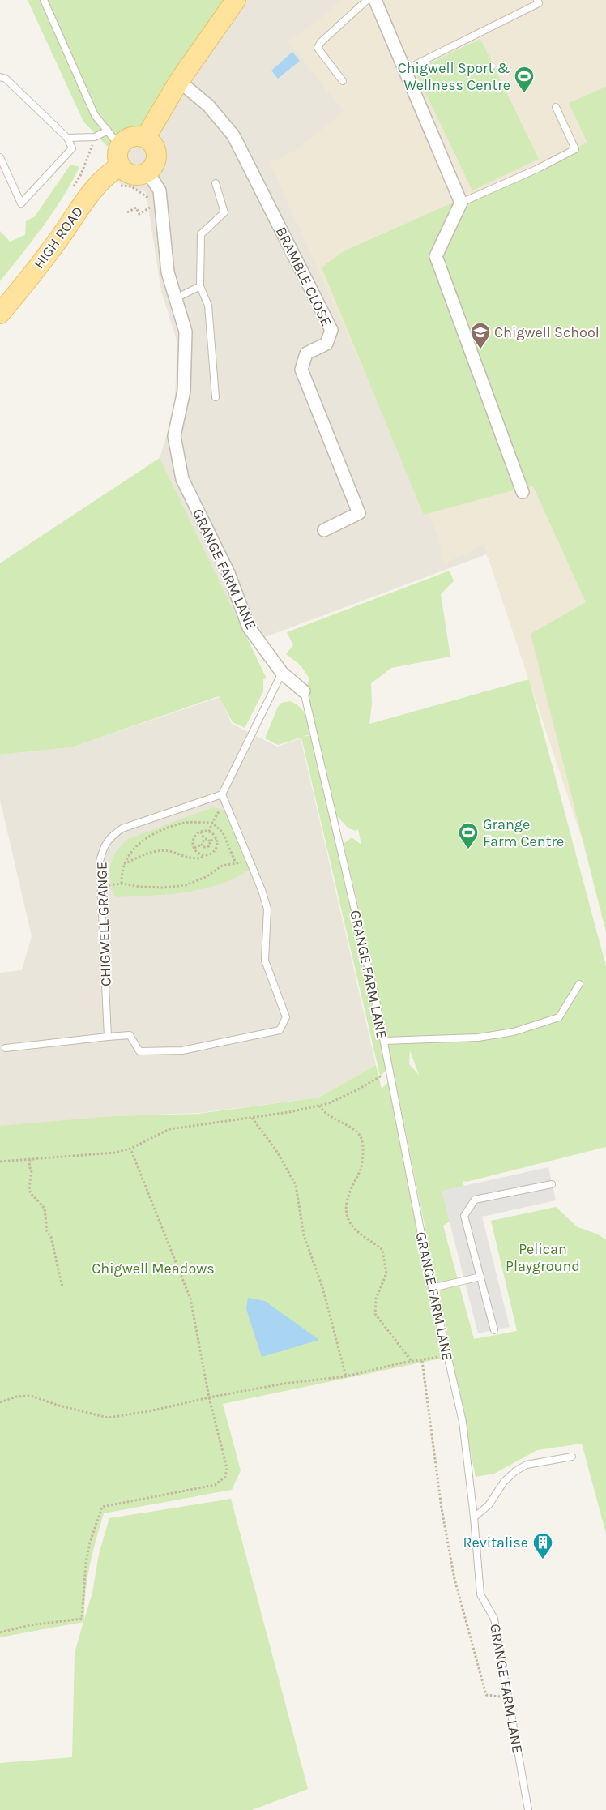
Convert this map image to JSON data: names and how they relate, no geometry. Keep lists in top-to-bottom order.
{
  "streets": {
    "main road": ["HIGH ROAD"],
    "street": ["BRAMBLE CLOSE", "GRANGE FARM LANE"],
    "lane": ["CHIGWELL GRANGE"]
  },
  "crossings": [
    ["HIGH ROAD", "GRANGE FARM LANE"]
  ],
  "parks": ["Pelican Playground", "Chigwell Meadows"],
  "places": {
    "sports": ["Chigwell Sport & Wellness Centre", "Grange Farm Centre"],
    "school or university": ["Chigwell School"],
    "building": ["Revitalise"]
  }
}
